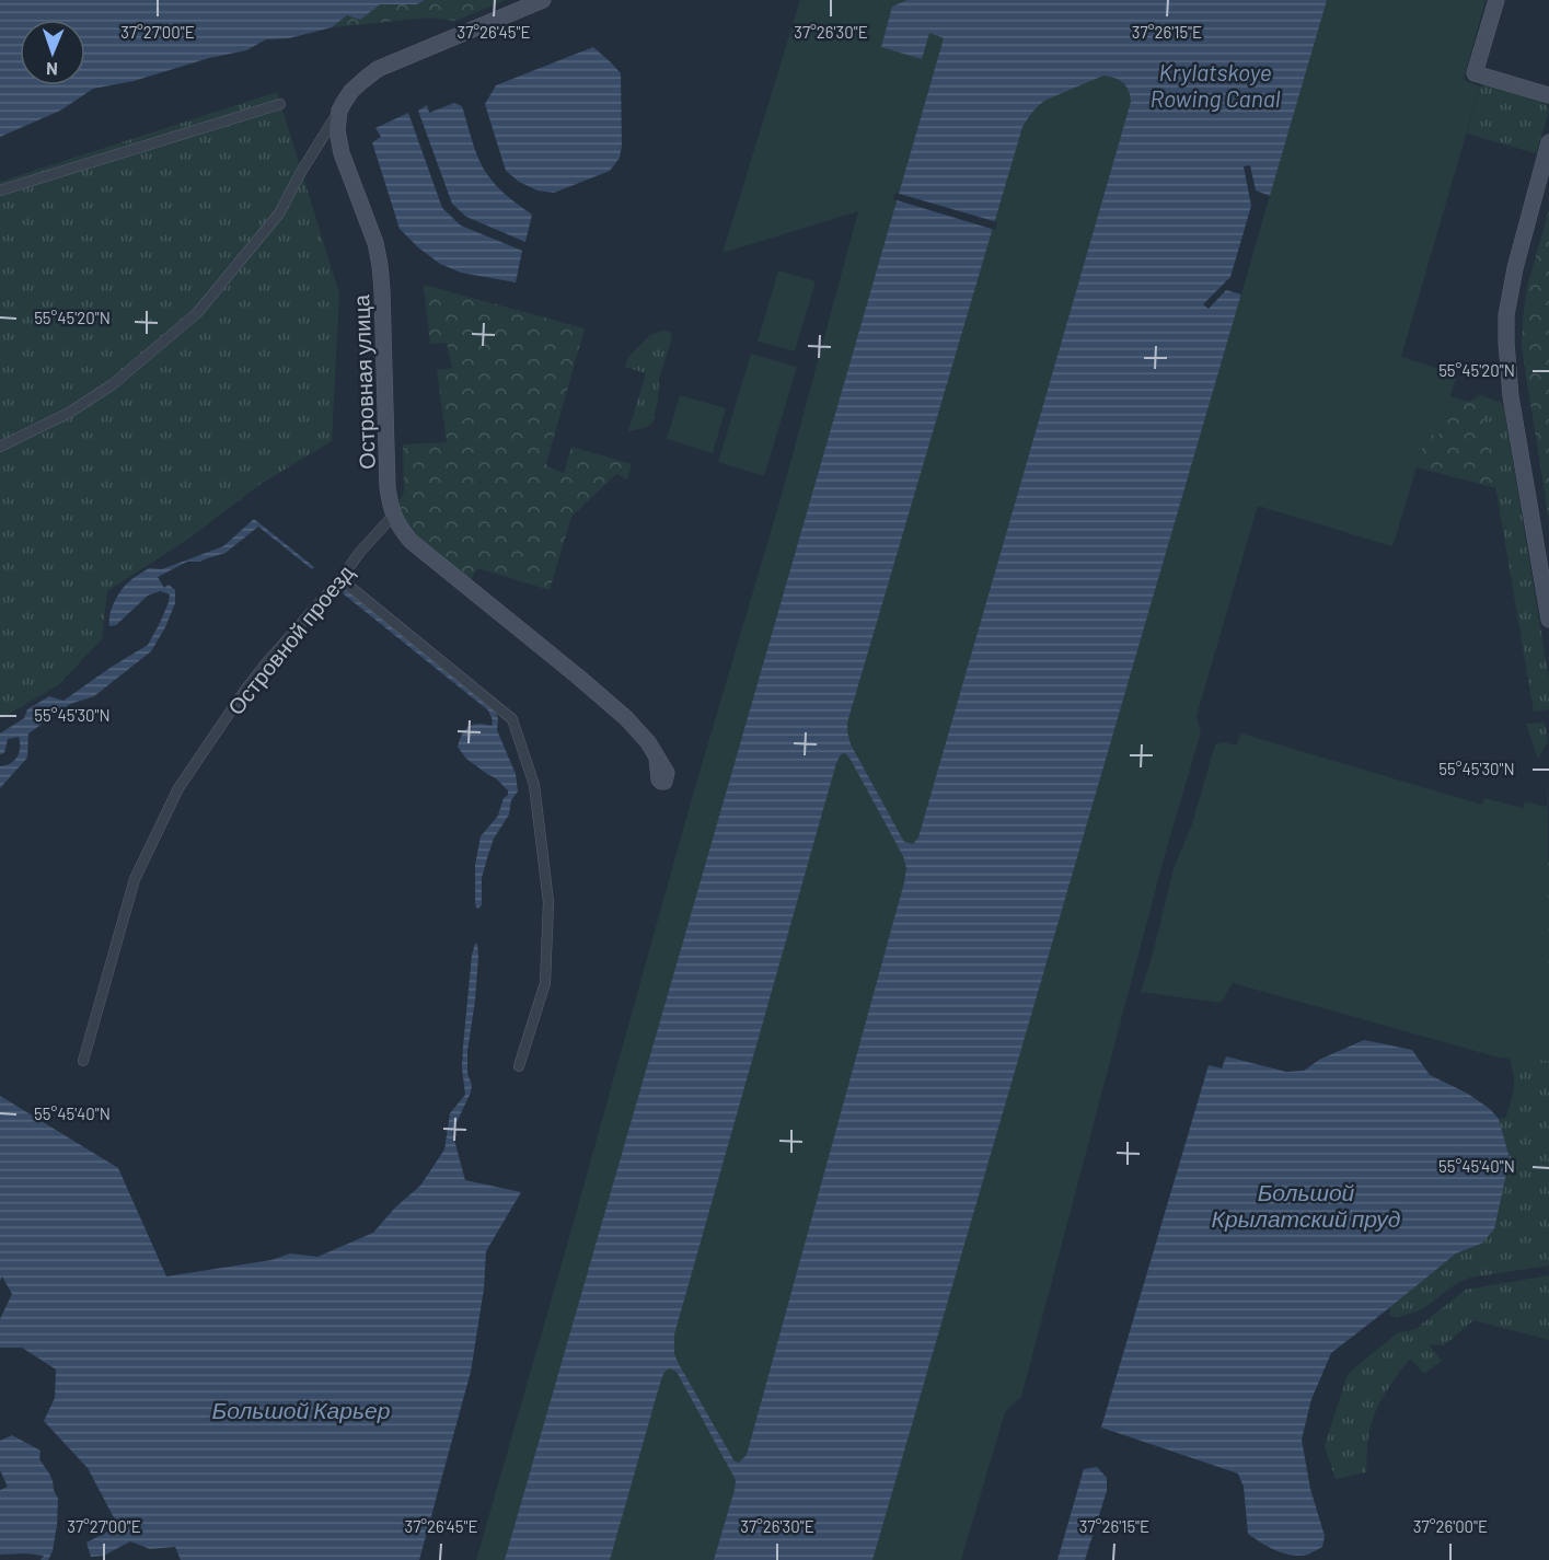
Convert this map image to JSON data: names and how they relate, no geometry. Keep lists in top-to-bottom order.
{
  "streets": {
    "street": ["Островная улица", "Островной проезд"]
  },
  "crossings": [
    ["Островная улица", "Островной проезд"]
  ],
  "water": ["Krylatskoye Rowing Canal", "Большой Крылатский пруд", "Большой Карьер"],
  "north": "bottom",
  "coordinates": [
    "37°27'00\"E",
    "37°26'45\"E",
    "37°26'30\"E",
    "37°26'15\"E",
    "55°45'20\"N",
    "55°45'30\"N",
    "55°45'40\"N",
    "37°26'00\"E"
  ]
}
